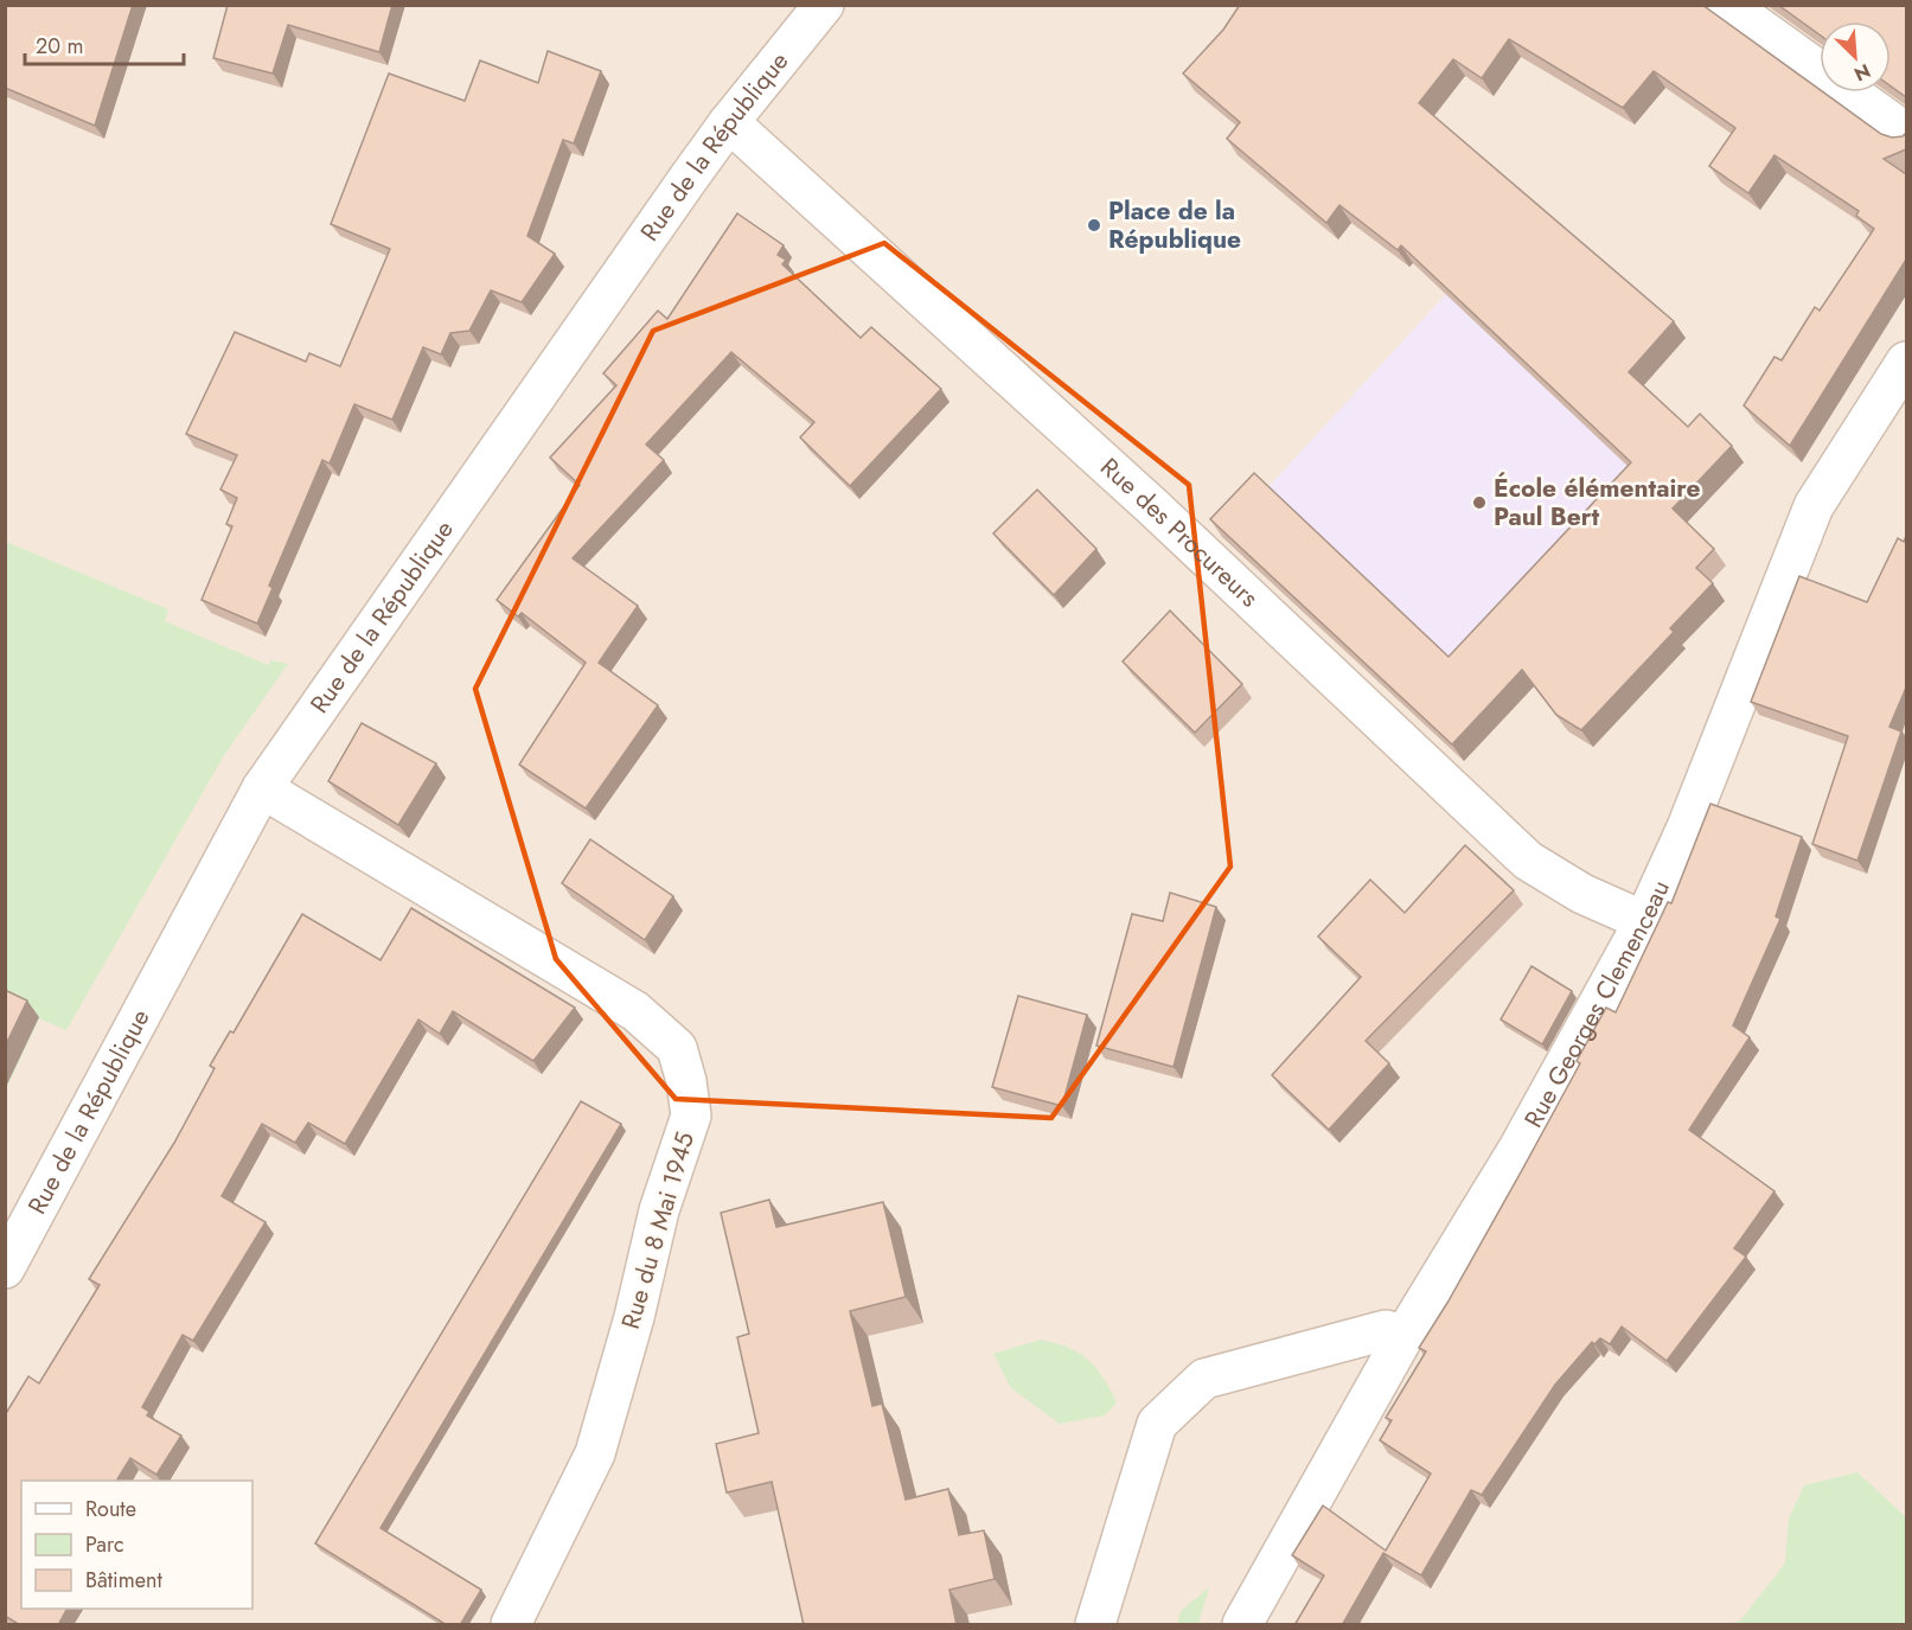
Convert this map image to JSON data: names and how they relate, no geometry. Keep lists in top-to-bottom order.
{
  "streets": {
    "street": [
      "Rue de la République",
      "Rue des Procureurs",
      "Rue Georges Clemenceau",
      "Rue du 8 Mai 1945"
    ]
  },
  "crossings": [
    ["Rue de la République", "Rue des Procureurs"],
    ["Rue de la République", "Rue du 8 Mai 1945"],
    ["Rue des Procureurs", "Rue Georges Clemenceau"]
  ],
  "places": ["Place de la République", "École élémentaire Paul Bert"],
  "legend": ["Route", "Parc", "Bâtiment"],
  "scale_bar": "20 m",
  "north": "bottom right"
}
